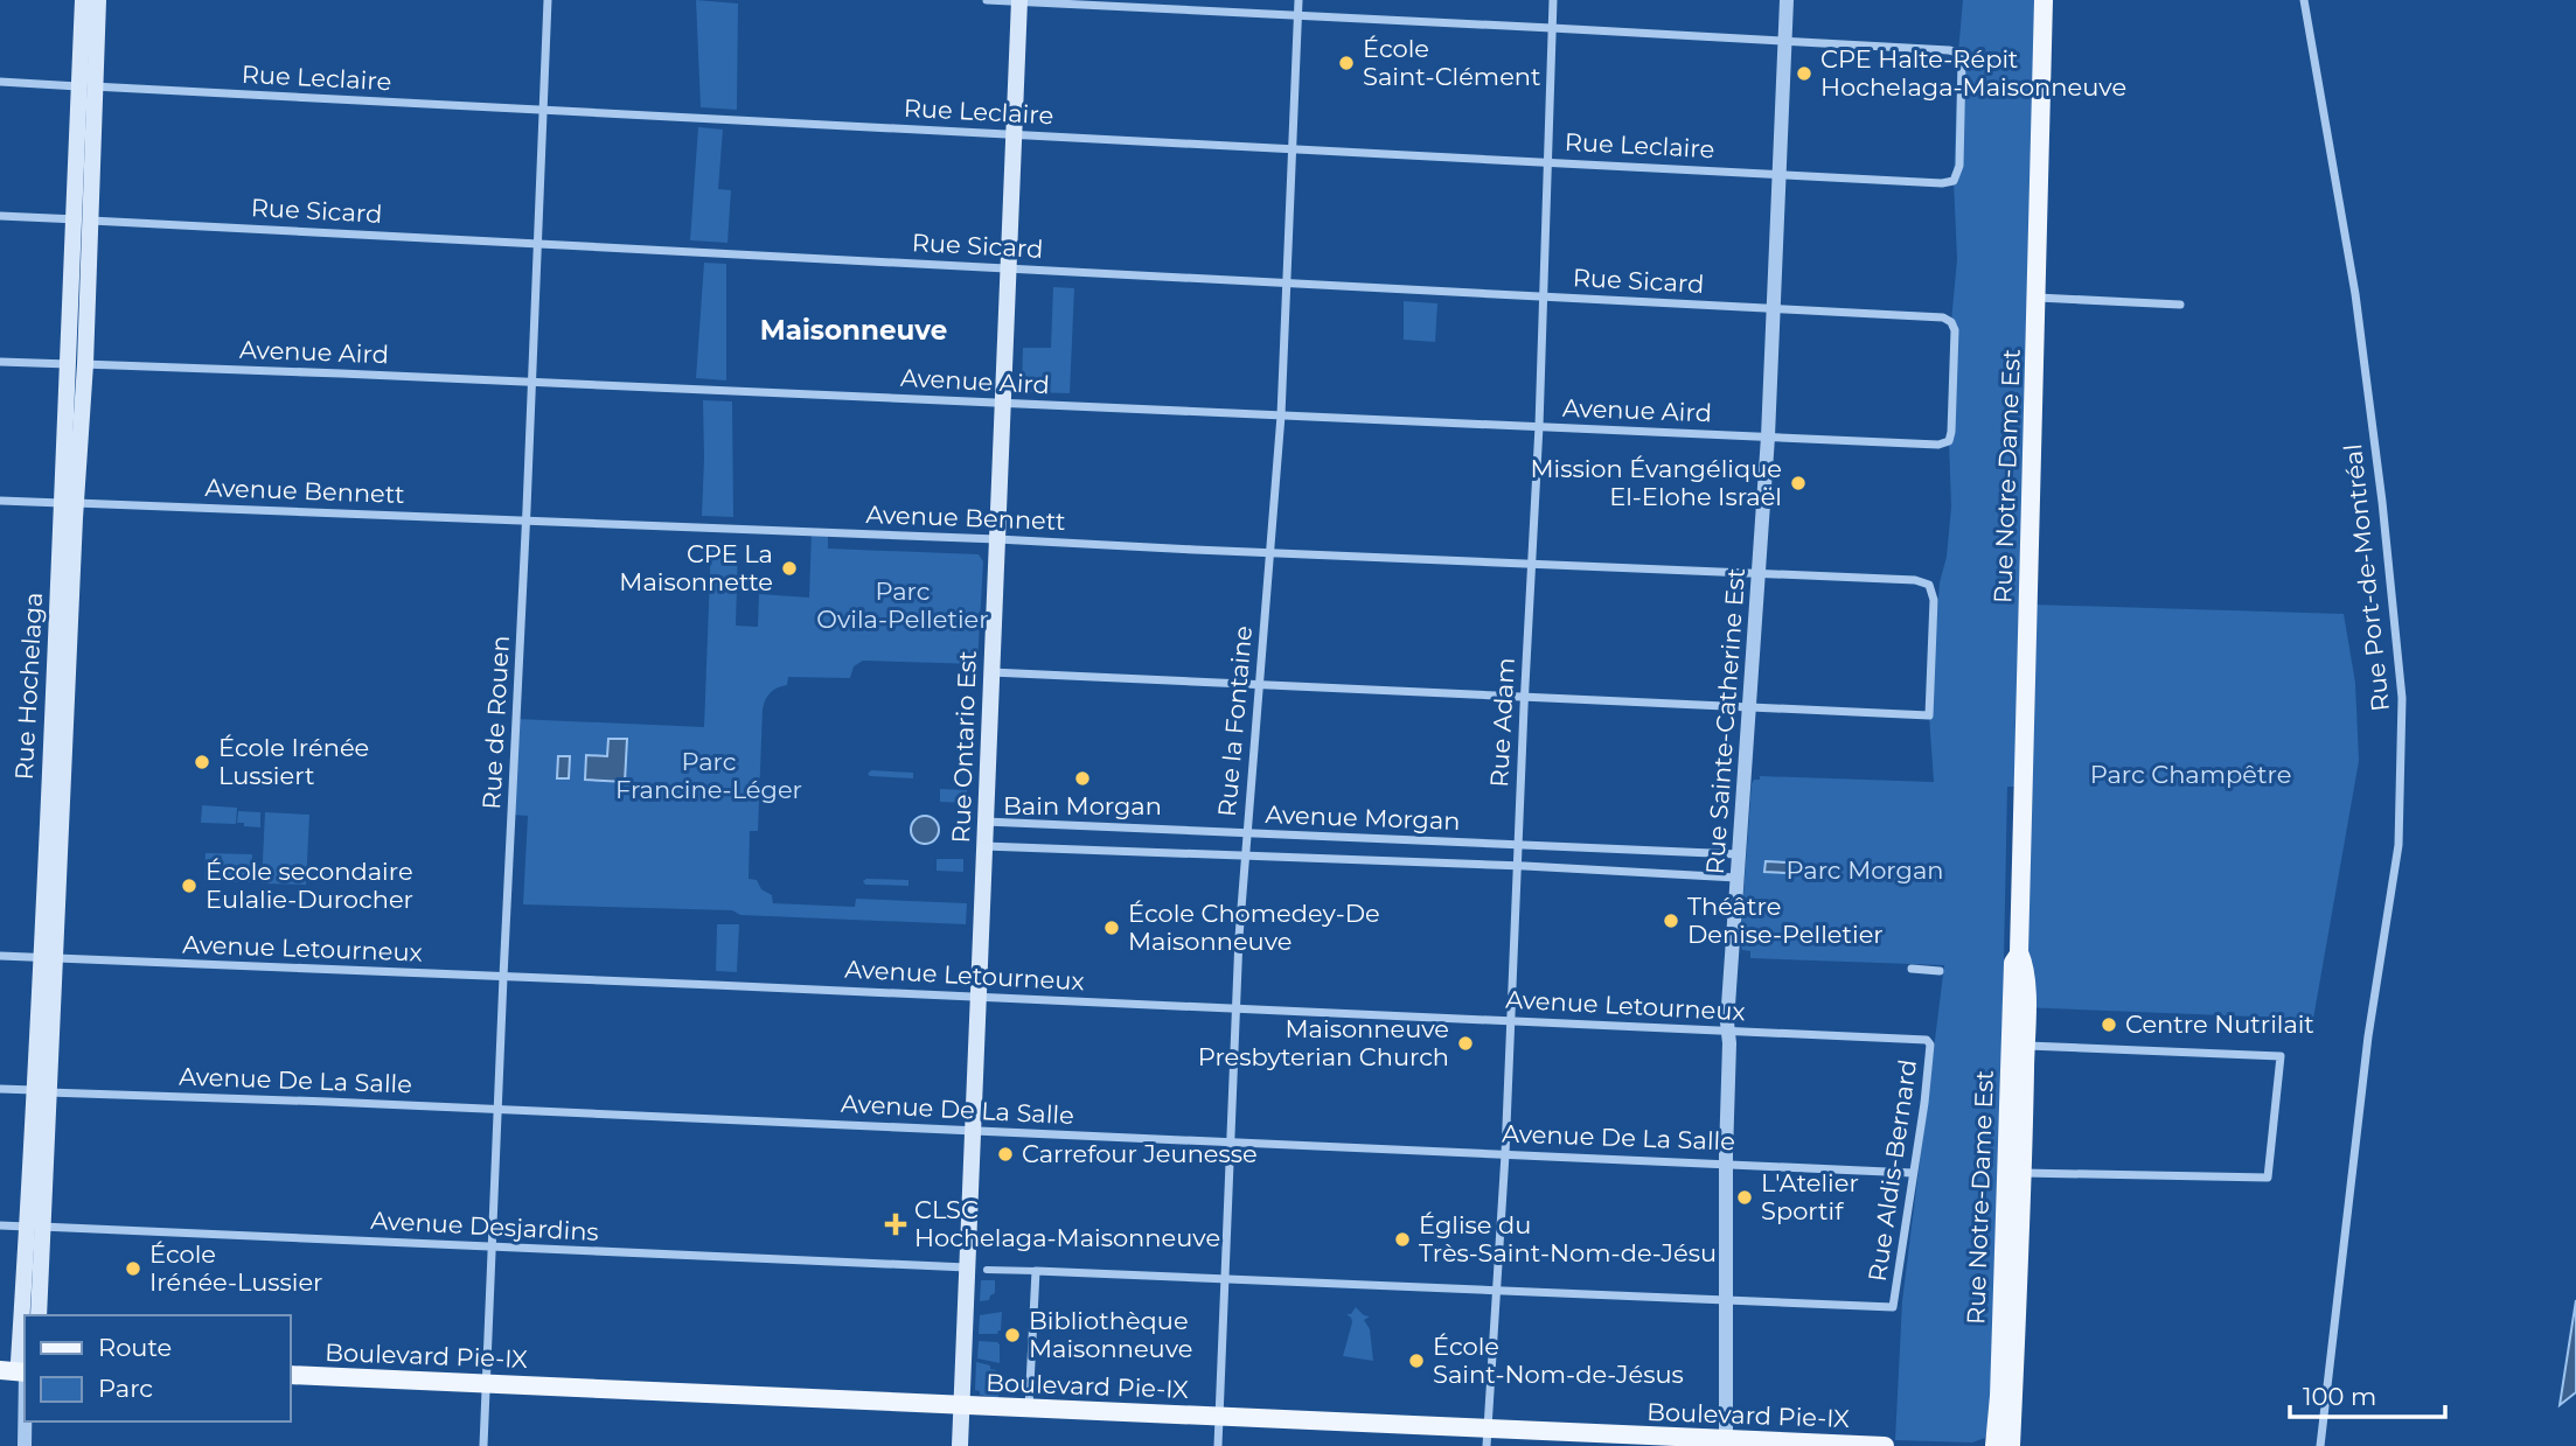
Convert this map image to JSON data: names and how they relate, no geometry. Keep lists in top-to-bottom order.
{
  "streets": {
    "main road": [
      "Rue Notre-Dame Est",
      "Rue Hochelaga",
      "Rue Ontario Est",
      "Boulevard Pie-IX"
    ],
    "street": [
      "Rue Leclaire",
      "Rue Sicard",
      "Avenue Aird",
      "Avenue Bennett",
      "Rue Port-de-Montréal",
      "Rue la Fontaine",
      "Rue Sainte-Catherine Est",
      "Rue de Rouen",
      "Rue Adam",
      "Avenue Morgan",
      "Avenue Letourneux",
      "Avenue De La Salle",
      "Rue Aldis-Bernard",
      "Avenue Desjardins"
    ]
  },
  "crossings": [
    ["Rue Leclaire", "Rue Hochelaga"],
    ["Rue Leclaire", "Rue la Fontaine"],
    ["Rue Leclaire", "Rue Sainte-Catherine Est"],
    ["Rue Leclaire", "Rue de Rouen"],
    ["Rue Leclaire", "Rue Adam"],
    ["Rue Leclaire", "Rue Ontario Est"],
    ["Rue Sicard", "Avenue Aird"],
    ["Rue Sicard", "Rue Hochelaga"],
    ["Rue Sicard", "Rue la Fontaine"],
    ["Rue Sicard", "Rue Sainte-Catherine Est"],
    ["Rue Sicard", "Rue de Rouen"],
    ["Rue Sicard", "Rue Adam"],
    ["Rue Sicard", "Rue Ontario Est"],
    ["Avenue Aird", "Rue Hochelaga"],
    ["Avenue Aird", "Rue la Fontaine"],
    ["Avenue Aird", "Rue Sainte-Catherine Est"],
    ["Avenue Aird", "Rue de Rouen"],
    ["Avenue Aird", "Rue Adam"],
    ["Avenue Aird", "Rue Ontario Est"],
    ["Avenue Bennett", "Rue Hochelaga"],
    ["Avenue Bennett", "Rue la Fontaine"],
    ["Avenue Bennett", "Rue Sainte-Catherine Est"],
    ["Avenue Bennett", "Rue de Rouen"],
    ["Avenue Bennett", "Rue Adam"],
    ["Avenue Bennett", "Rue Ontario Est"],
    ["Rue Hochelaga", "Avenue Letourneux"],
    ["Rue Hochelaga", "Avenue De La Salle"],
    ["Rue Hochelaga", "Avenue Desjardins"],
    ["Rue la Fontaine", "Avenue Morgan"],
    ["Rue la Fontaine", "Avenue Letourneux"],
    ["Rue la Fontaine", "Avenue De La Salle"],
    ["Rue la Fontaine", "Boulevard Pie-IX"],
    ["Rue Sainte-Catherine Est", "Avenue Morgan"],
    ["Rue Sainte-Catherine Est", "Avenue Letourneux"],
    ["Rue Sainte-Catherine Est", "Avenue De La Salle"],
    ["Rue Sainte-Catherine Est", "Rue Aldis-Bernard"],
    ["Rue Sainte-Catherine Est", "Boulevard Pie-IX"],
    ["Rue de Rouen", "Avenue Letourneux"],
    ["Rue de Rouen", "Avenue De La Salle"],
    ["Rue de Rouen", "Avenue Desjardins"],
    ["Rue de Rouen", "Boulevard Pie-IX"],
    ["Rue Adam", "Avenue Morgan"],
    ["Rue Adam", "Avenue Letourneux"],
    ["Rue Adam", "Avenue De La Salle"],
    ["Rue Adam", "Boulevard Pie-IX"],
    ["Rue Ontario Est", "Avenue Morgan"],
    ["Rue Ontario Est", "Avenue Letourneux"],
    ["Rue Ontario Est", "Avenue De La Salle"],
    ["Rue Ontario Est", "Avenue Desjardins"],
    ["Rue Ontario Est", "Boulevard Pie-IX"],
    ["Avenue Letourneux", "Rue Aldis-Bernard"],
    ["Avenue De La Salle", "Rue Aldis-Bernard"]
  ],
  "districts": ["Maisonneuve"],
  "parks": [
    "Parc Ovila-Pelletier",
    "Parc Francine-Léger",
    "Parc Champêtre",
    "Parc Morgan"
  ],
  "places": {
    "other": [
      "École Saint-Clément",
      "CPE Halte-Répit Hochelaga-Maisonneuve",
      "Mission Évangélique El-Elohe Israël",
      "CPE La Maisonnette",
      "École Irénée Lussiert",
      "Bain Morgan",
      "École secondaire Eulalie-Durocher",
      "Théâtre Denise-Pelletier",
      "École Chomedey-De Maisonneuve",
      "Centre Nutrilait",
      "Maisonneuve Presbyterian Church",
      "Carrefour Jeunesse",
      "L'Atelier Sportif",
      "Église du Très-Saint-Nom-de-Jésu",
      "École Irénée-Lussier",
      "Bibliothèque Maisonneuve",
      "École Saint-Nom-de-Jésus"
    ],
    "health": ["CLSC Hochelaga-Maisonneuve"]
  },
  "legend": ["Route", "Parc"],
  "scale_bar": "100 m"
}
